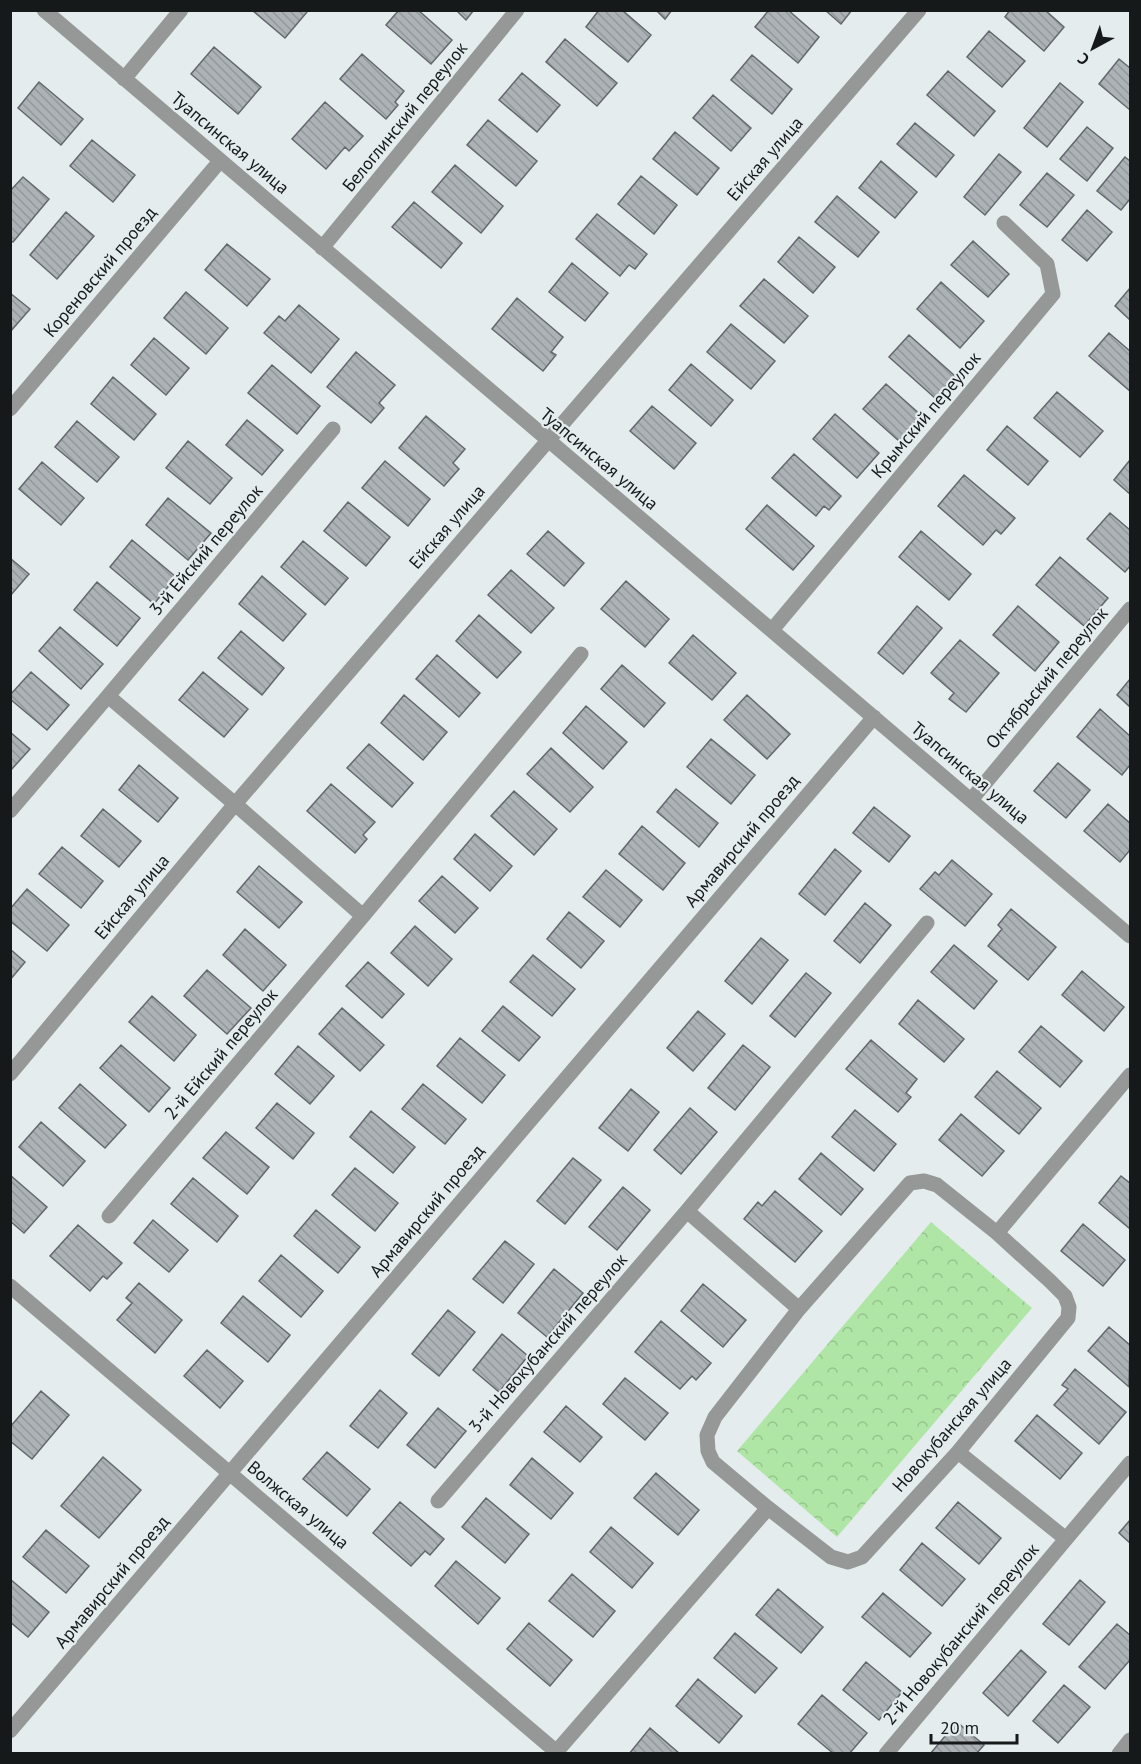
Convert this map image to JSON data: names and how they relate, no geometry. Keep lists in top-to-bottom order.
{
  "streets": {
    "street": [
      "Белоглинский переулок",
      "Туапсинская улица",
      "Ейская улица",
      "Кореновский проезд",
      "Крымский переулок",
      "3-й Ейский переулок",
      "Октябрьский переулок",
      "Армавирский проезд",
      "2-й Ейский переулок",
      "3-й Новокубанский переулок",
      "Новокубанская улица",
      "Волжская улица",
      "2-й Новокубанский переулок"
    ]
  },
  "crossings": [
    ["Белоглинский переулок", "Туапсинская улица"],
    ["Туапсинская улица", "Ейская улица"],
    ["Туапсинская улица", "Кореновский проезд"],
    ["Туапсинская улица", "Крымский переулок"],
    ["Туапсинская улица", "Октябрьский переулок"],
    ["Туапсинская улица", "Армавирский проезд"],
    ["Армавирский проезд", "Волжская улица"],
    ["Новокубанская улица", "2-й Новокубанский переулок"]
  ],
  "scale_bar": "20 m",
  "north": "bottom left"
}
